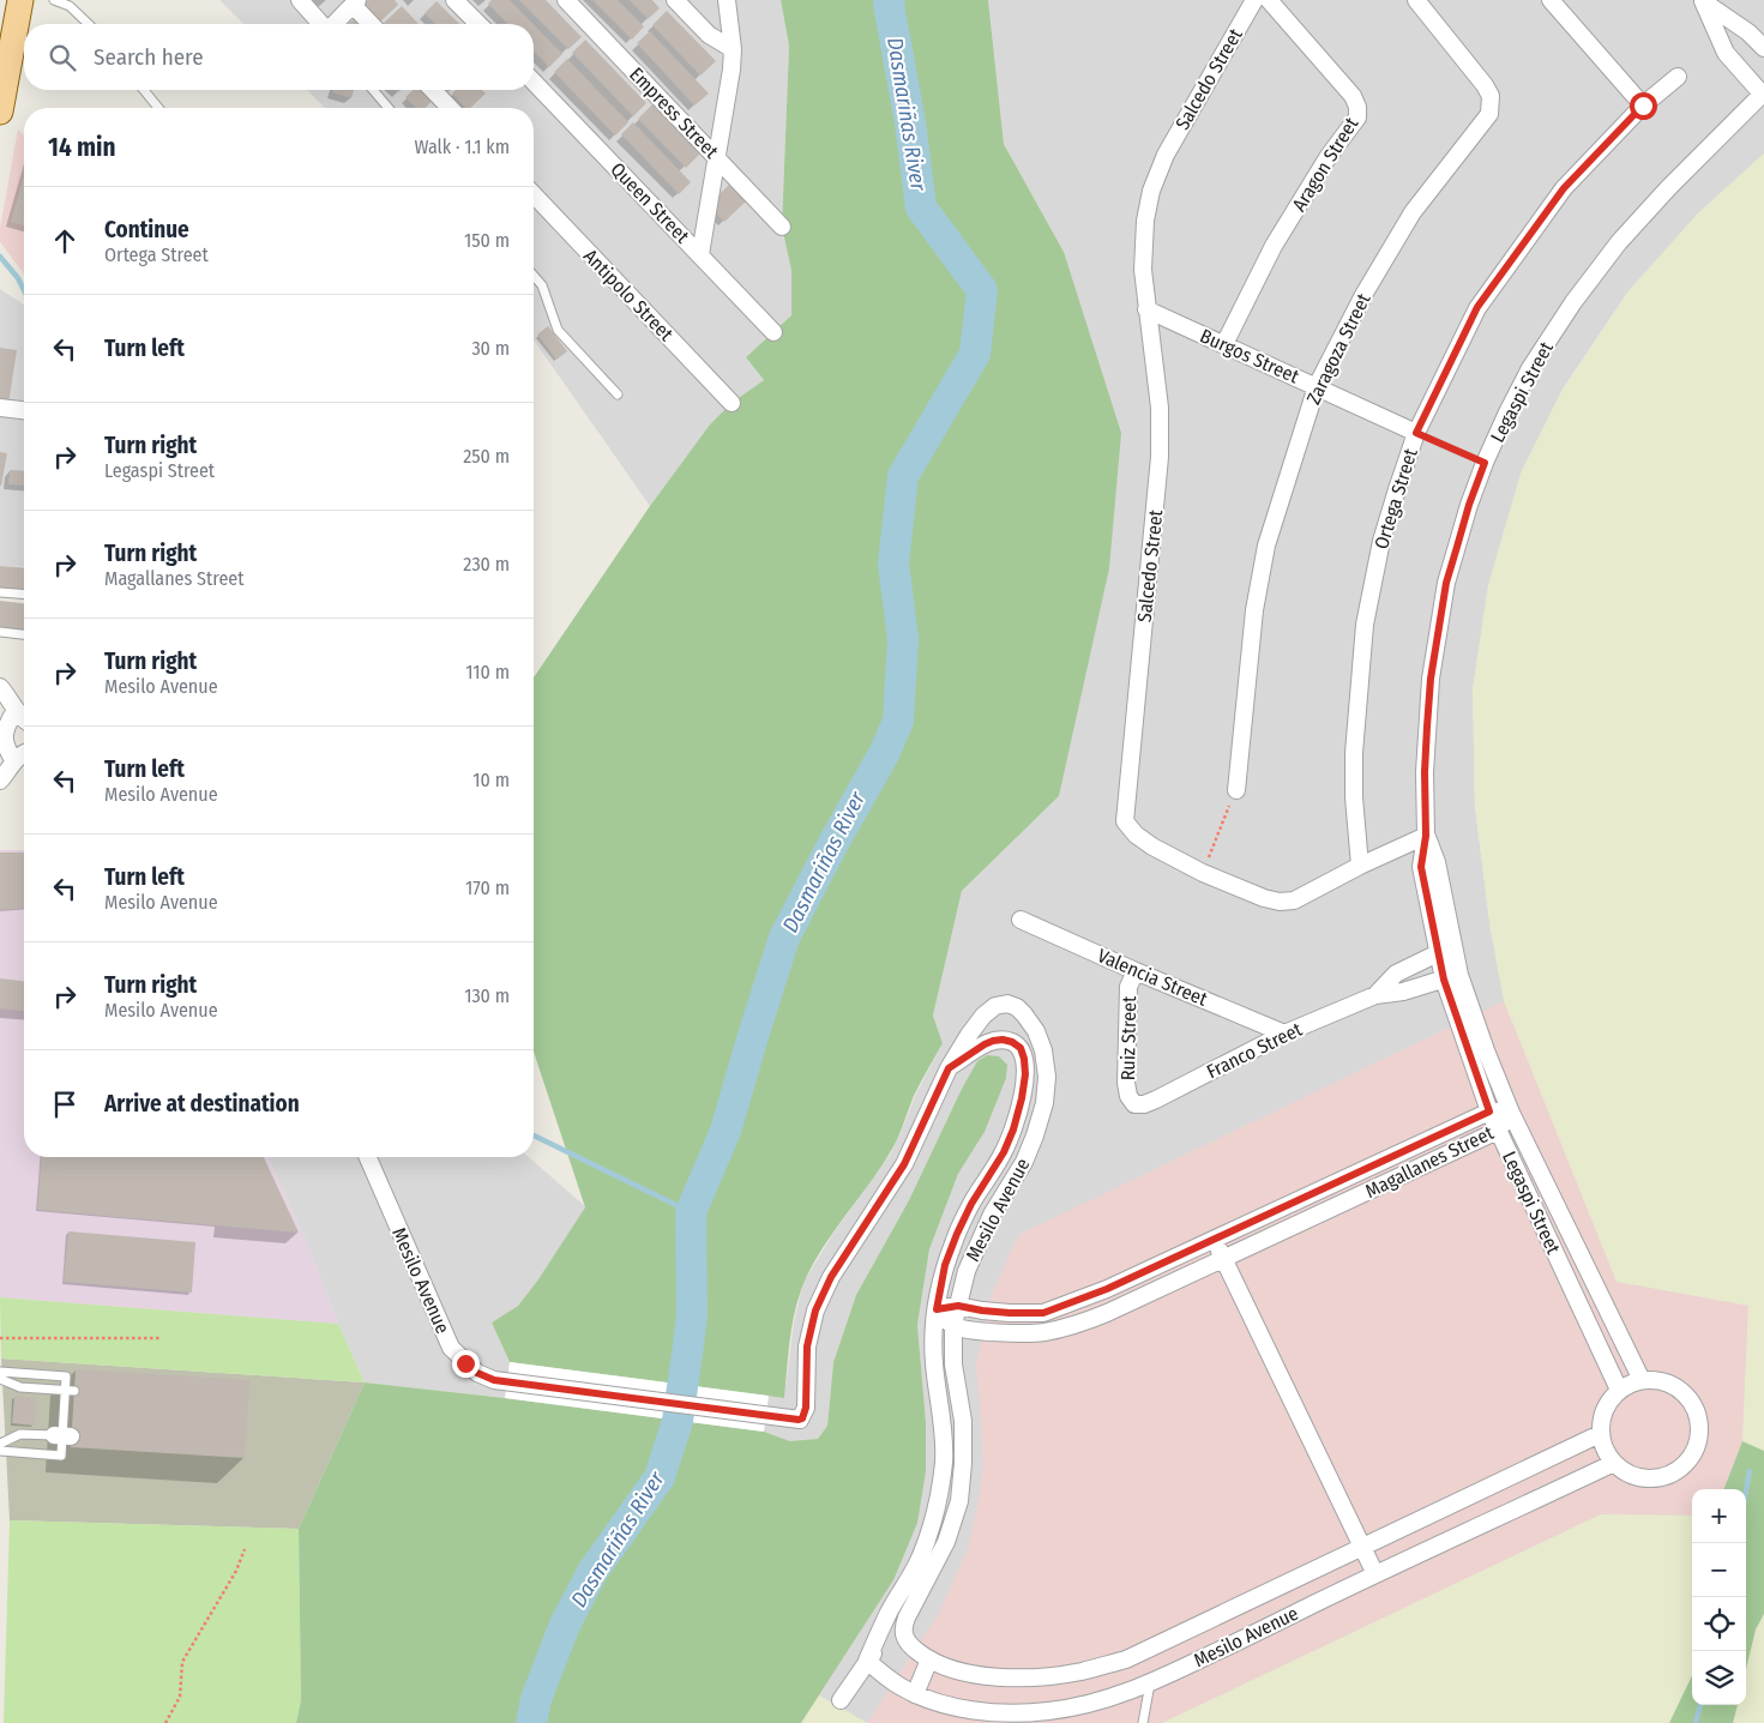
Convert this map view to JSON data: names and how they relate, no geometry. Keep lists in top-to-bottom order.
{
  "streets": {
    "street": [
      "Salcedo Street",
      "Empress Street",
      "Aragon Street",
      "Queen Street",
      "Antipolo Street",
      "Zaragoza Street",
      "Burgos Street",
      "Legaspi Street",
      "Ortega Street",
      "Valencia Street",
      "Ruiz Street",
      "Franco Street",
      "Magallanes Street",
      "Mesilo Avenue"
    ]
  },
  "crossings": [
    ["Salcedo Street", "Burgos Street"],
    ["Salcedo Street", "Legaspi Street"],
    ["Salcedo Street", "Ortega Street"],
    ["Aragon Street", "Burgos Street"],
    ["Zaragoza Street", "Burgos Street"],
    ["Burgos Street", "Ortega Street"],
    ["Legaspi Street", "Franco Street"],
    ["Legaspi Street", "Magallanes Street"],
    ["Legaspi Street", "Mesilo Avenue"],
    ["Valencia Street", "Ruiz Street"],
    ["Valencia Street", "Franco Street"],
    ["Ruiz Street", "Franco Street"],
    ["Magallanes Street", "Mesilo Avenue"]
  ],
  "water": ["Dasmariñas River"],
  "page": {
    "search": "Search here",
    "heading": ["14 min", "Walk · 1.1 km"],
    "list": [
      ["Continue", "Ortega Street", "150 m"],
      ["Turn left", "30 m"],
      ["Turn right", "Legaspi Street", "250 m"],
      ["Turn right", "Magallanes Street", "230 m"],
      ["Turn right", "Mesilo Avenue", "110 m"],
      ["Turn left", "Mesilo Avenue", "10 m"],
      ["Turn left", "Mesilo Avenue", "170 m"],
      ["Turn right", "Mesilo Avenue", "130 m"],
      "Arrive at destination"
    ],
    "map_buttons": ["+", "−"]
  }
}
